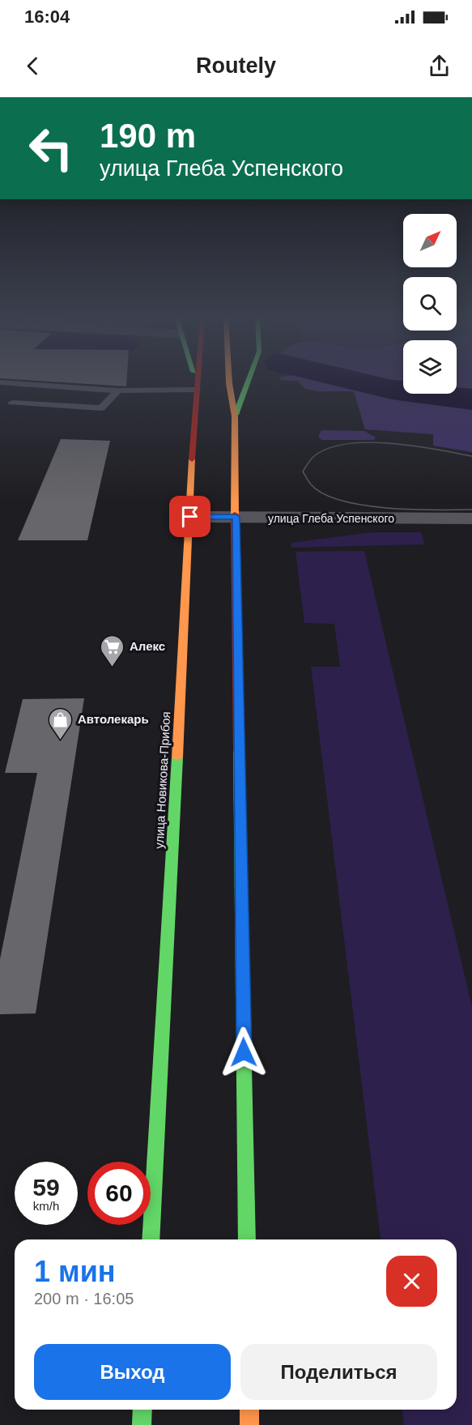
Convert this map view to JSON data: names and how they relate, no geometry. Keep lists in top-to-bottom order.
{
  "streets": {
    "main road": ["улица Новикова-Прибоя"],
    "street": ["улица Глеба Успенского"]
  },
  "crossings": [
    ["улица Глеба Успенского", "улица Новикова-Прибоя"]
  ],
  "places": {
    "supermarket": ["Алекс"],
    "shop": ["Автолекарь"]
  },
  "north": "top right",
  "page": {
    "status": "16:04",
    "header": "Routely",
    "turn": ["190 m", "улица Глеба Успенского"],
    "speed": "59 km/h",
    "limit": "60",
    "heading": ["1 мин", "200 m · 16:05"],
    "buttons": ["Выход", "Поделиться"]
  }
}
